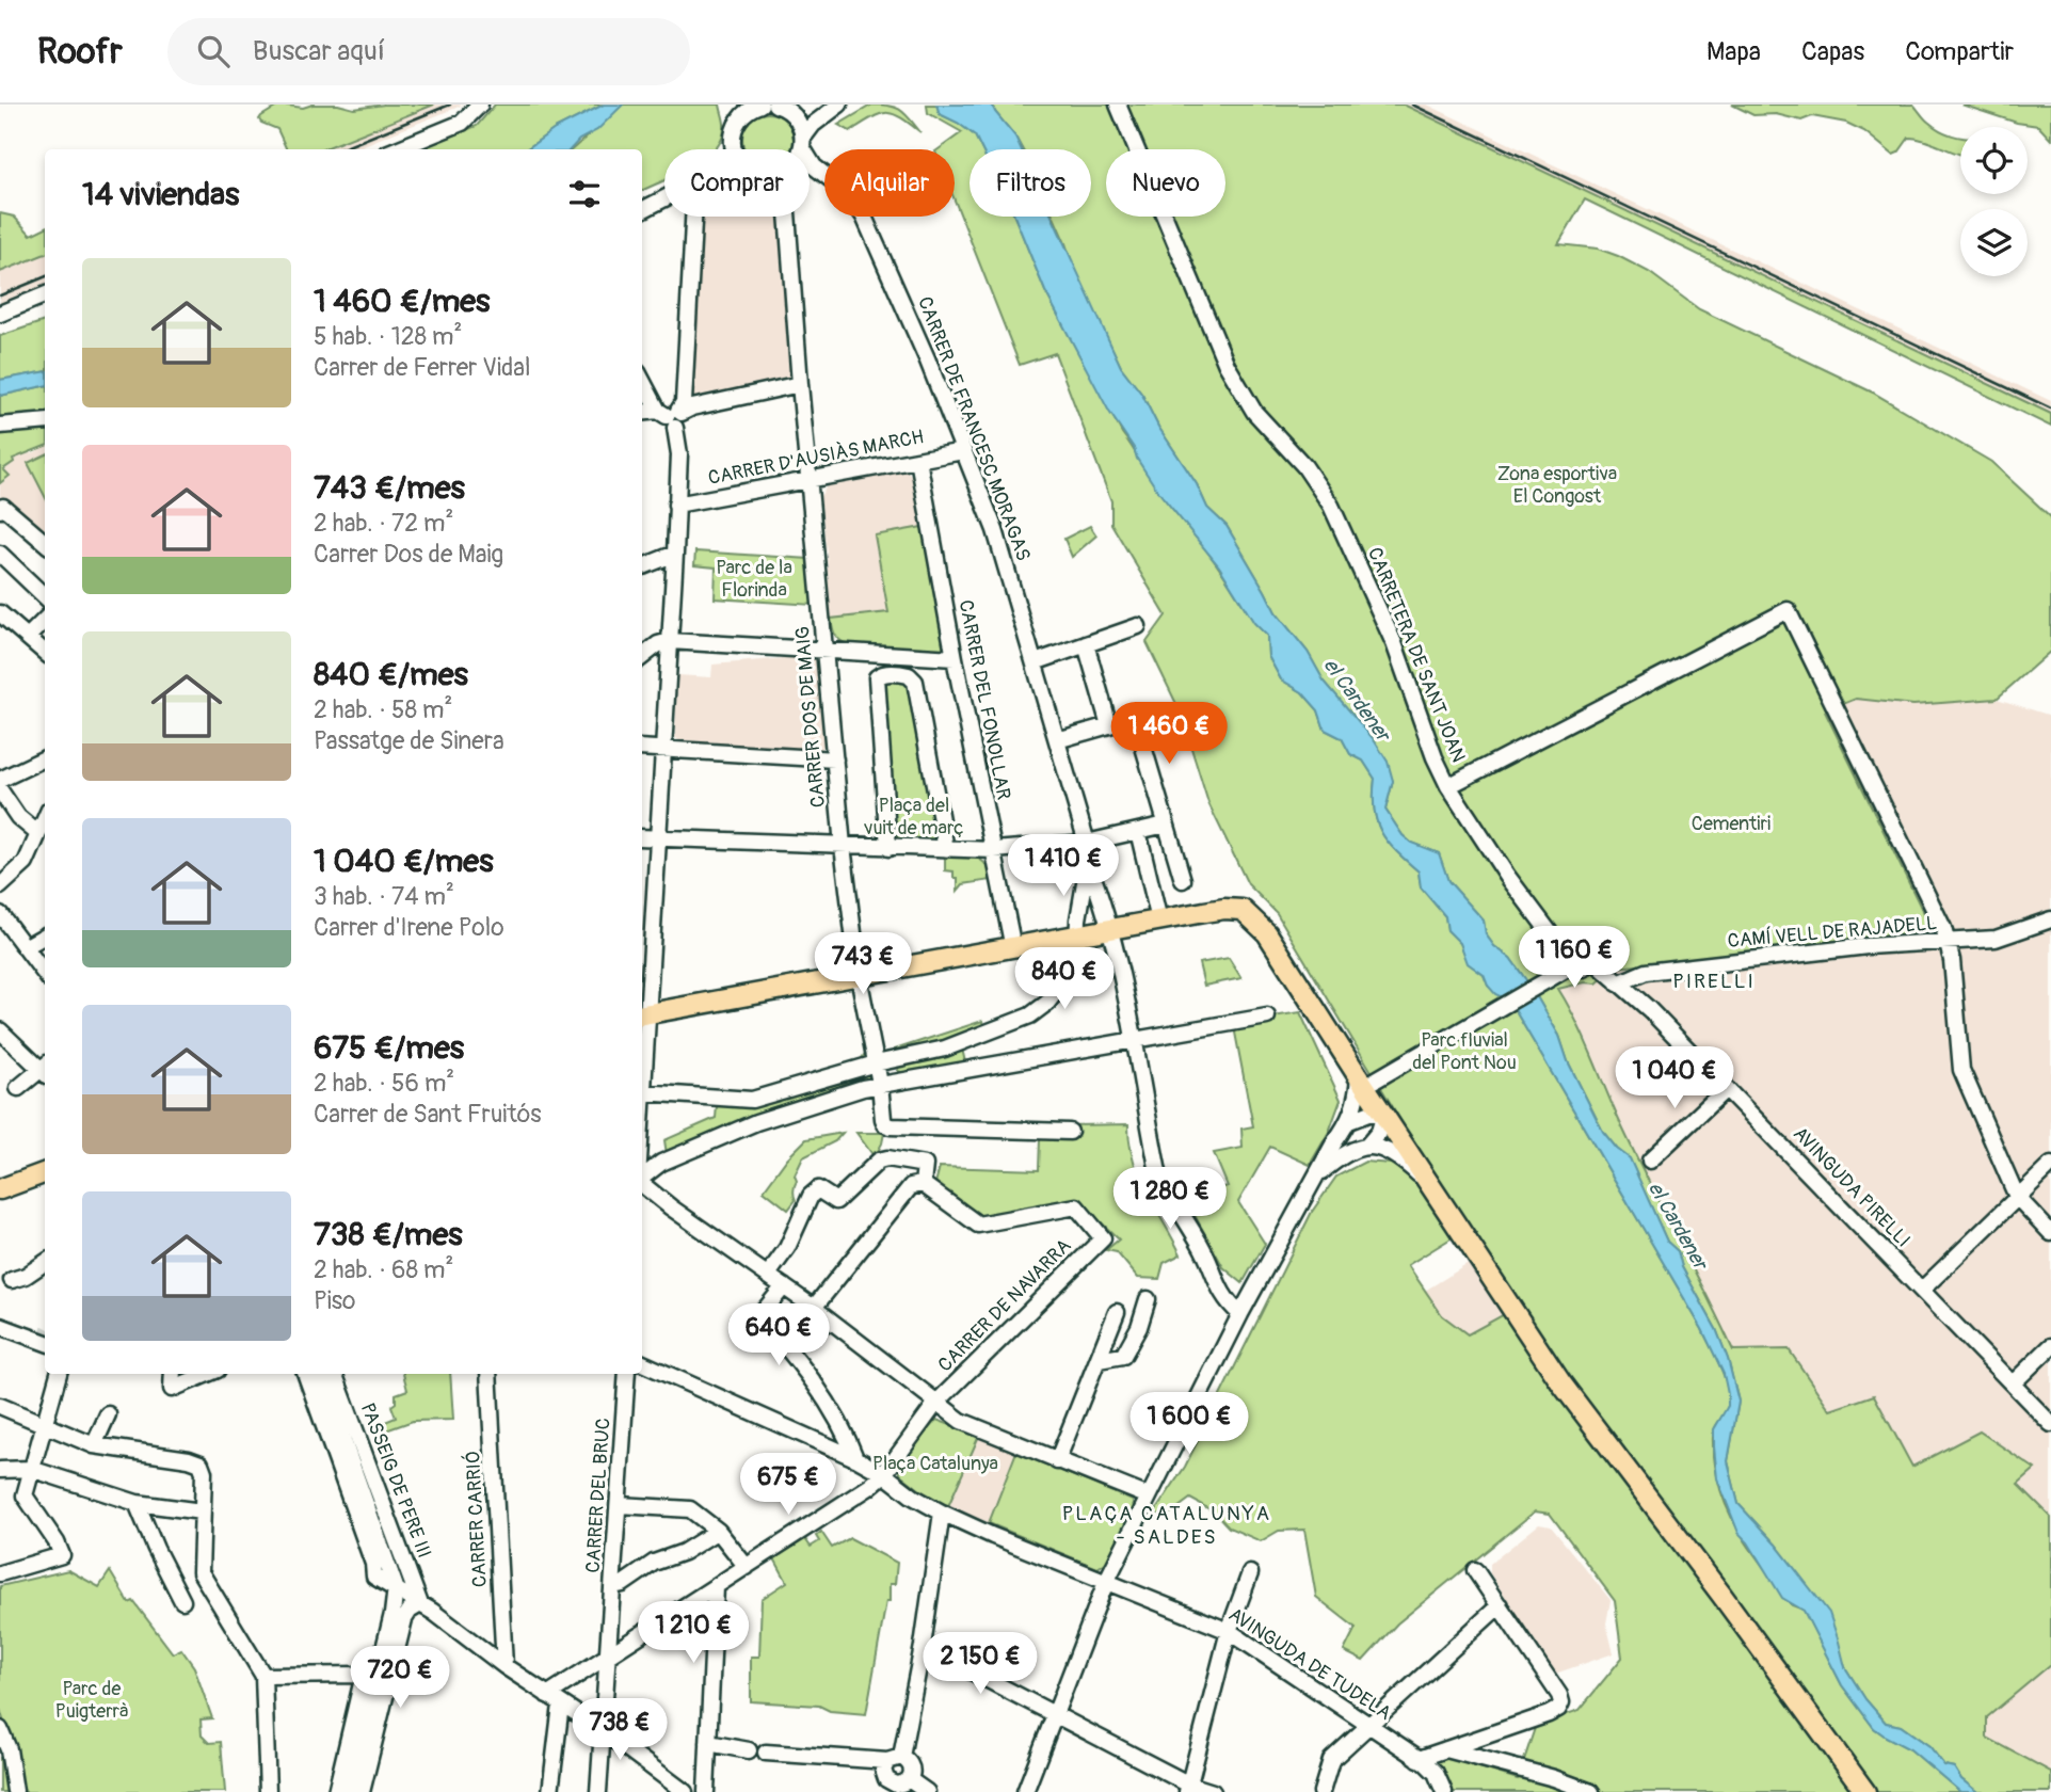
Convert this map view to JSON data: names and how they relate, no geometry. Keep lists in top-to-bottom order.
{
  "streets": {
    "street": [
      "CARRER DE FRANCESC MORAGAS",
      "CARRER D'AUSIÀS MARCH",
      "CARRETERA DE SANT JOAN",
      "CARRER DEL FONOLLAR",
      "CARRER DOS DE MAIG",
      "CAMÍ VELL DE RAJADELL",
      "AVINGUDA PIRELLI",
      "CARRER DE NAVARRA",
      "PASSEIG DE PERE III",
      "CARRER DEL BRUC",
      "CARRER CARRIÓ",
      "AVINGUDA DE TUDELA"
    ]
  },
  "crossings": [
    ["CARRER DE FRANCESC MORAGAS", "CARRER D'AUSIÀS MARCH"],
    ["CARRER DE FRANCESC MORAGAS", "CARRER DOS DE MAIG"],
    ["CARRER D'AUSIÀS MARCH", "CARRER DEL FONOLLAR"],
    ["CARRER D'AUSIÀS MARCH", "CARRER DOS DE MAIG"],
    ["CARRETERA DE SANT JOAN", "AVINGUDA PIRELLI"],
    ["CAMÍ VELL DE RAJADELL", "AVINGUDA PIRELLI"]
  ],
  "districts": ["PIRELLI", "PLAÇA CATALUNYA - SALDES"],
  "water": ["el Cardener"],
  "parks": [
    "Zona esportiva El Congost",
    "Parc de la Florinda",
    "Plaça del vuit de març",
    "Cementiri",
    "Parc fluvial del Pont Nou",
    "Plaça Catalunya",
    "Parc de Puigterrà"
  ],
  "page": {
    "header": "Roofr",
    "search": "Buscar aquí",
    "nav": ["Mapa", "Capas", "Compartir"],
    "chip": [
      "Comprar",
      "Alquilar",
      "Filtros",
      "Nuevo"
    ],
    "heading": "14 viviendas",
    "list": [
      {
        "name": "1 460 €/mes",
        "note": "5 hab. · 128 m² · Carrer de Ferrer Vidal"
      },
      {
        "name": "743 €/mes",
        "note": "2 hab. · 72 m² · Carrer Dos de Maig"
      },
      {
        "name": "840 €/mes",
        "note": "2 hab. · 58 m² · Passatge de Sinera"
      },
      {
        "name": "1 040 €/mes",
        "note": "3 hab. · 74 m² · Carrer d'Irene Polo"
      },
      {
        "name": "675 €/mes",
        "note": "2 hab. · 56 m² · Carrer de Sant Fruitós"
      },
      {
        "name": "738 €/mes",
        "note": "2 hab. · 68 m² · Piso"
      }
    ],
    "price": [
      "1 460 €",
      "1 410 €",
      "1 160 €",
      "743 €",
      "840 €",
      "1 040 €",
      "1 280 €",
      "640 €",
      "1 600 €",
      "675 €",
      "1 210 €",
      "2 150 €",
      "720 €",
      "738 €"
    ]
  }
}
